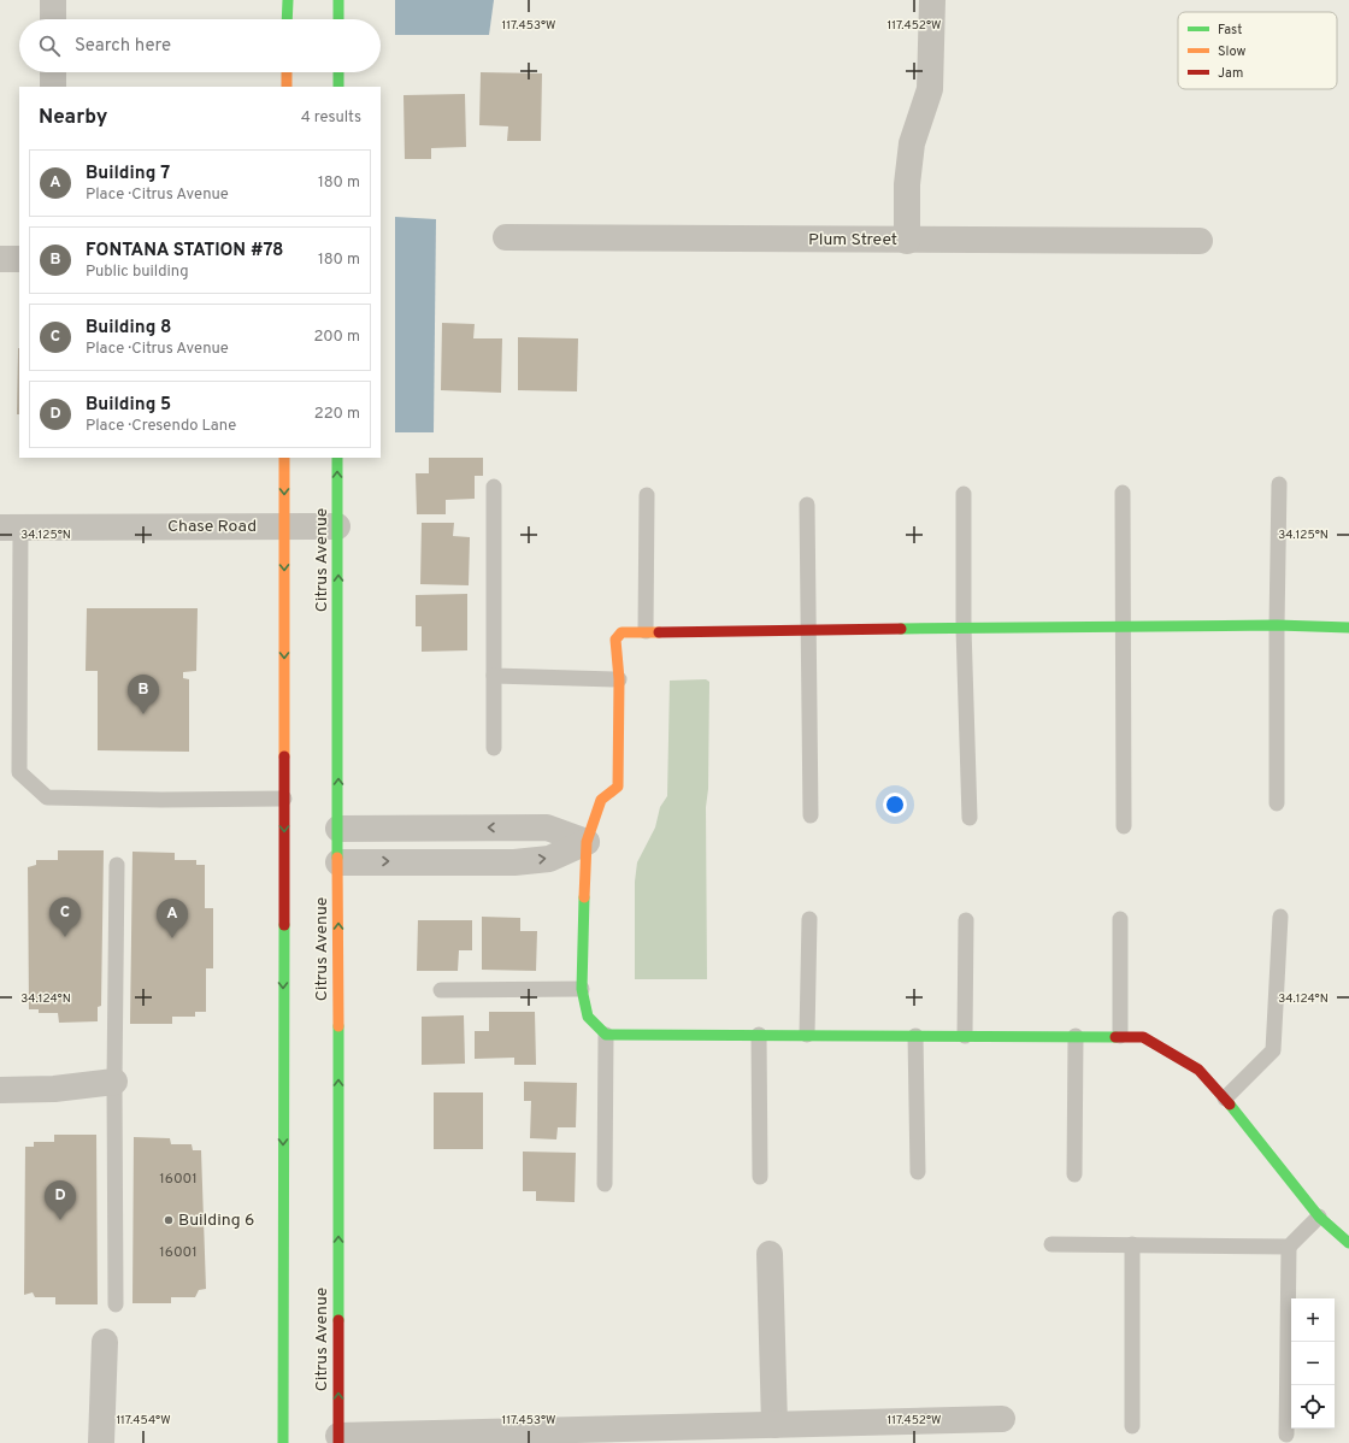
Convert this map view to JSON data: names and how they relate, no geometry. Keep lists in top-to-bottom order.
{
  "streets": {
    "main road": ["Citrus Avenue"],
    "street": ["Plum Street", "Chase Road"]
  },
  "crossings": [
    ["Chase Road", "Citrus Avenue"]
  ],
  "places": ["Building 6"],
  "house_numbers": ["16001", "16001"],
  "legend": ["Fast", "Slow", "Jam"],
  "page": {
    "search": "Search here",
    "heading": ["Nearby", "4 results"],
    "list": [
      {
        "mark": "A",
        "name": "Building 7",
        "note": "Place · Citrus Avenue",
        "value": "180 m"
      },
      {
        "mark": "B",
        "name": "FONTANA STATION #78",
        "note": "Public building",
        "value": "180 m"
      },
      {
        "mark": "C",
        "name": "Building 8",
        "note": "Place · Citrus Avenue",
        "value": "200 m"
      },
      {
        "mark": "D",
        "name": "Building 5",
        "note": "Place · Cresendo Lane",
        "value": "220 m"
      }
    ],
    "pins": [
      "B",
      "C",
      "A",
      "D"
    ],
    "map_buttons": ["+", "−"]
  },
  "coordinates": [
    "117.453°W",
    "117.452°W",
    "34.125°N",
    "34.124°N",
    "117.454°W"
  ]
}
